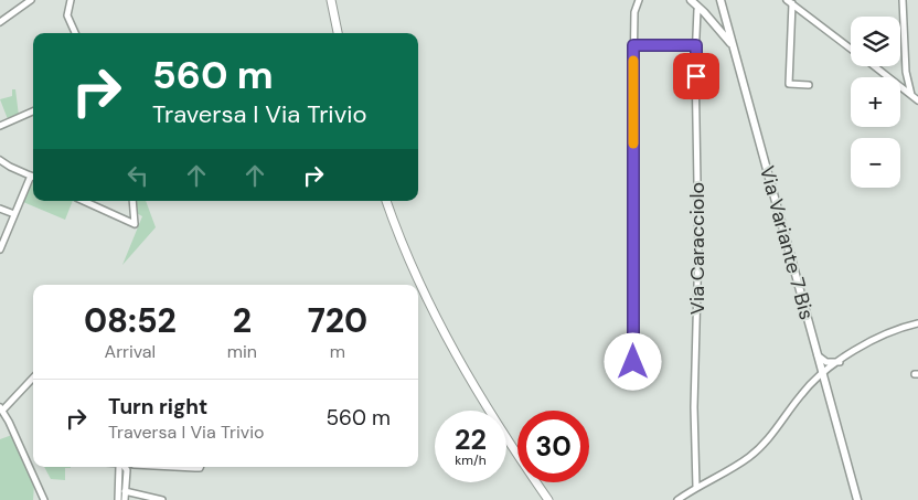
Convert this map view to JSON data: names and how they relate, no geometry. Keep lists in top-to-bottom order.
{
  "streets": {
    "main road": ["Via Variante 7 Bis"],
    "street": ["Via Caracciolo"]
  },
  "crossings": [
    ["Via Variante 7 Bis", "Via Caracciolo"]
  ],
  "page": {
    "map_buttons": ["+", "−"],
    "turn": ["560 m", "Traversa I Via Trivio"],
    "eta": [
      "08:52",
      "Arrival",
      "2",
      "min",
      "720",
      "m"
    ],
    "list": [
      {
        "name": "Turn right",
        "note": "Traversa I Via Trivio",
        "value": "560 m"
      }
    ],
    "speed": "22 km/h",
    "limit": "30"
  }
}
